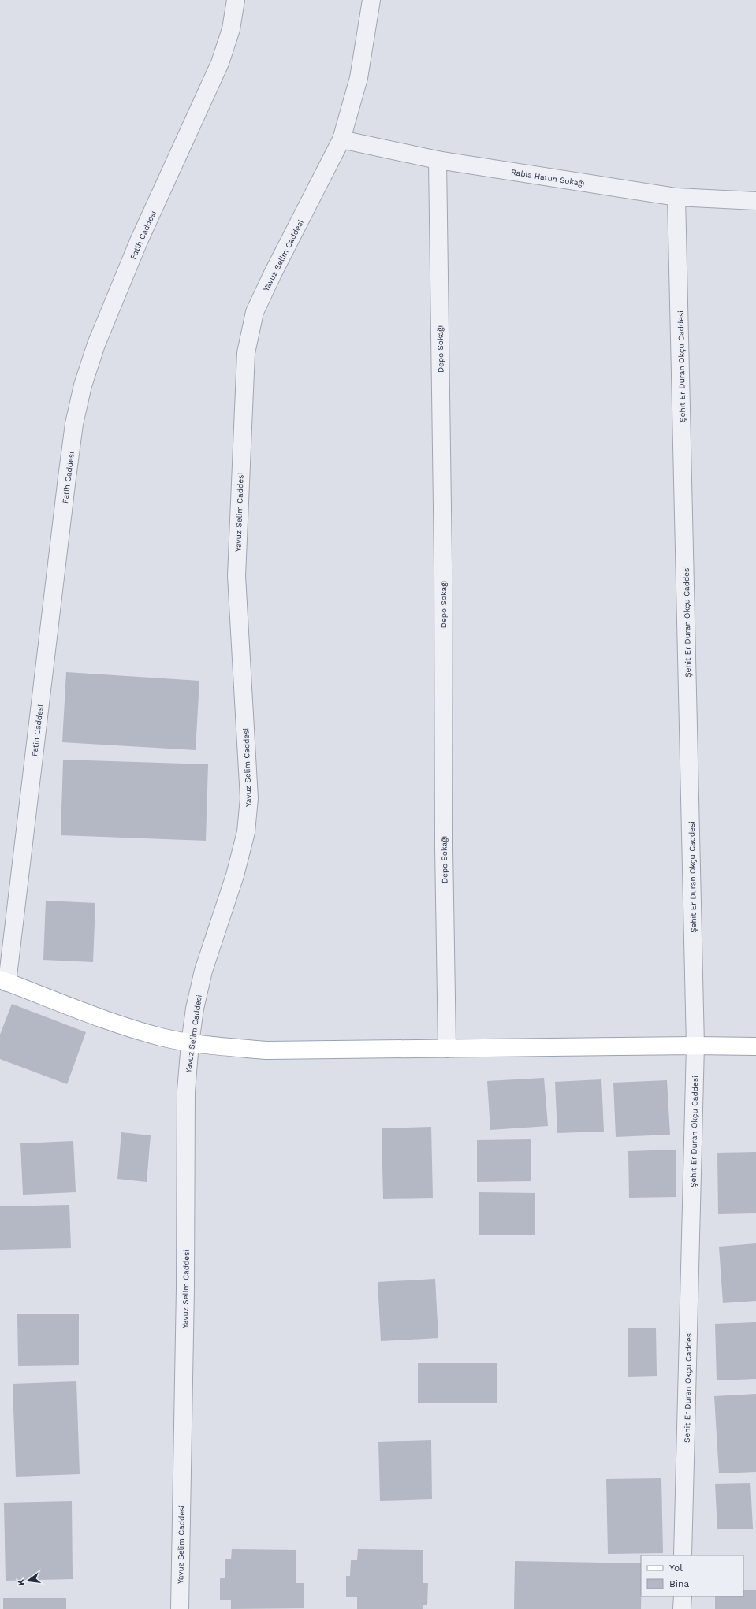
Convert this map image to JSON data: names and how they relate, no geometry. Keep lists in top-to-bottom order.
{
  "streets": {
    "street": [
      "Rabia Hatun Sokağı",
      "Fatih Caddesi",
      "Yavuz Selim Caddesi",
      "Depo Sokağı",
      "Şehit Er Duran Okçu Caddesi"
    ]
  },
  "crossings": [
    ["Rabia Hatun Sokağı", "Yavuz Selim Caddesi"],
    ["Rabia Hatun Sokağı", "Depo Sokağı"],
    ["Rabia Hatun Sokağı", "Şehit Er Duran Okçu Caddesi"]
  ],
  "legend": ["Yol", "Bina"],
  "north": "left"
}
